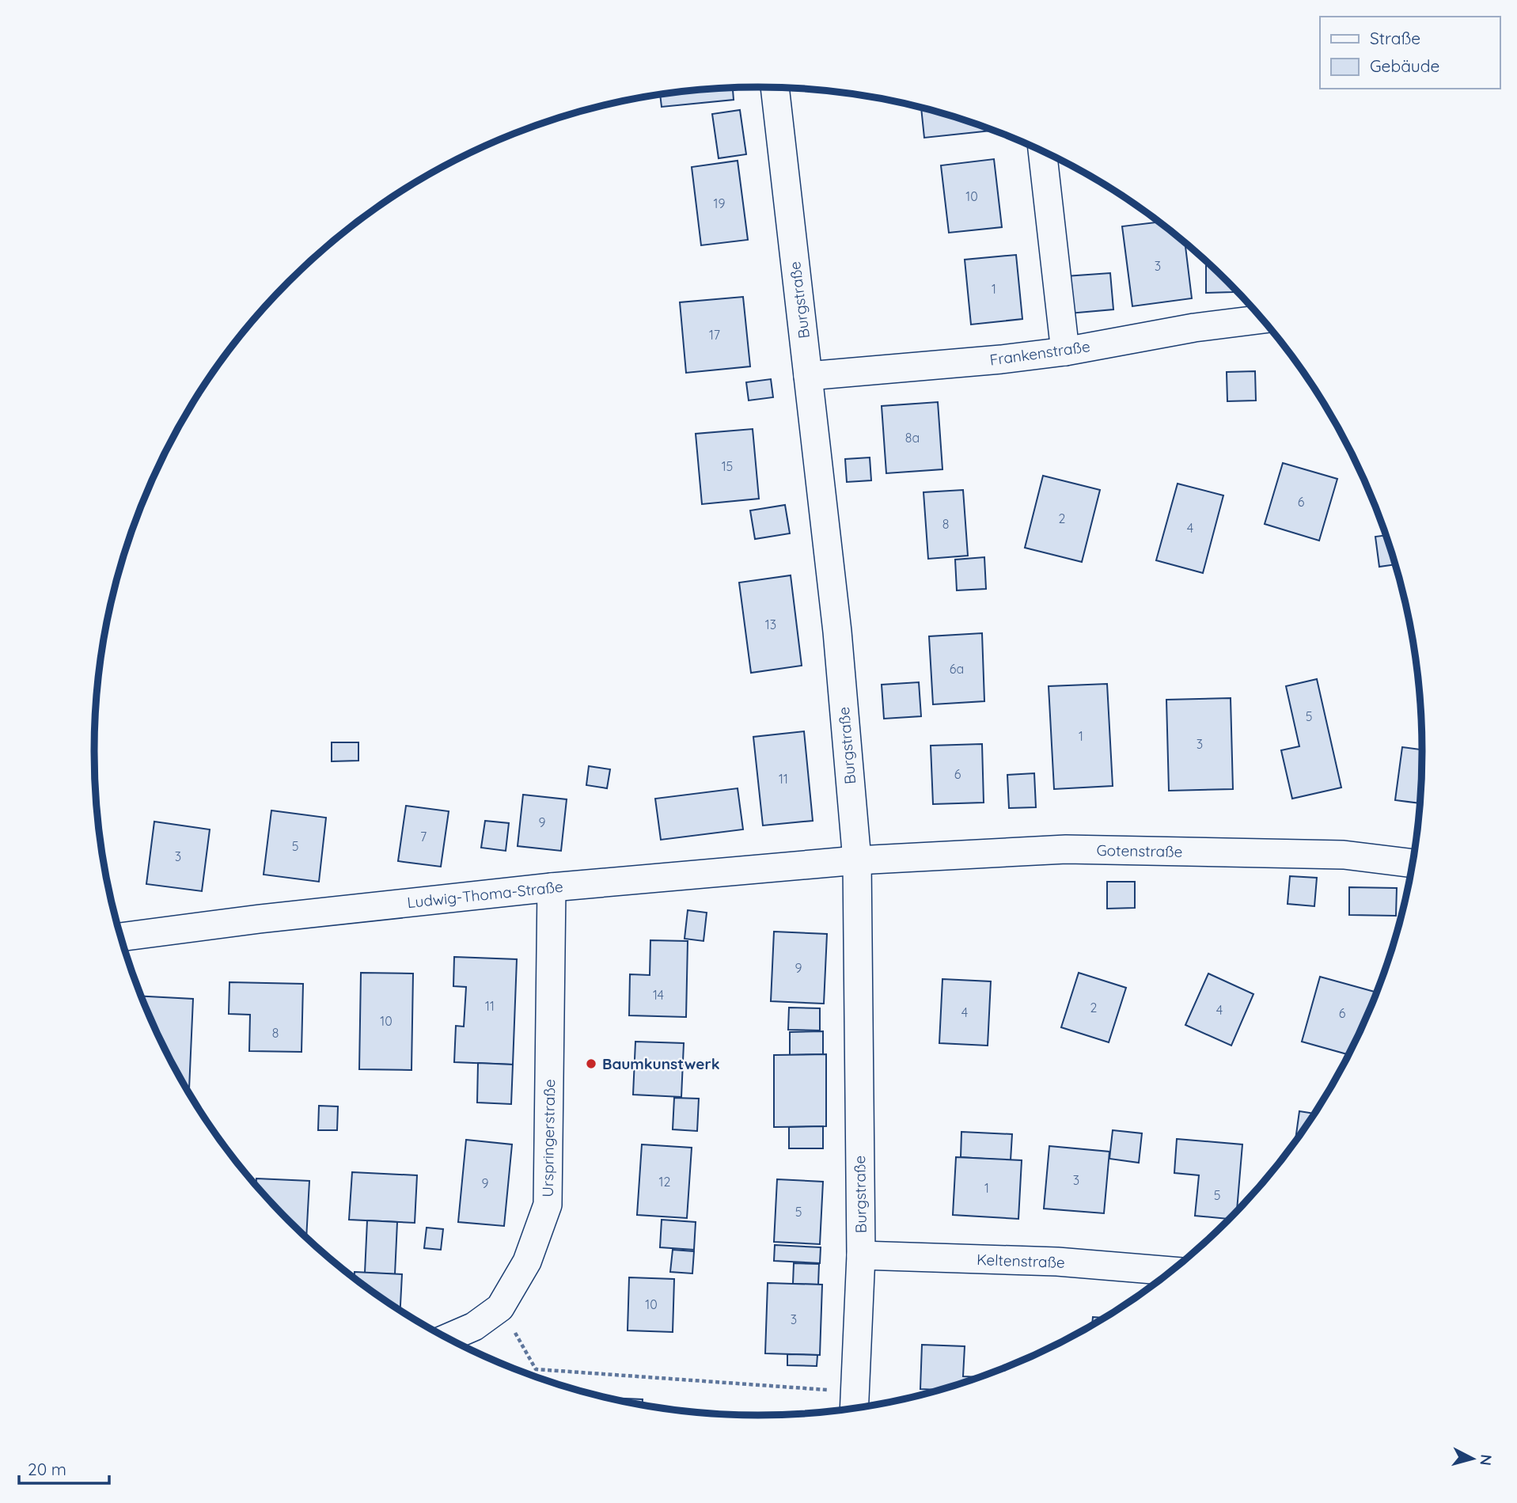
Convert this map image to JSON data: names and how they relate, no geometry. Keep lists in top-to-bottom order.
{
  "streets": {
    "street": [
      "Burgstraße",
      "Frankenstraße",
      "Gotenstraße",
      "Ludwig-Thoma-Straße",
      "Urspringerstraße",
      "Keltenstraße"
    ]
  },
  "crossings": [
    ["Burgstraße", "Frankenstraße"],
    ["Burgstraße", "Gotenstraße"],
    ["Burgstraße", "Ludwig-Thoma-Straße"],
    ["Burgstraße", "Keltenstraße"],
    ["Gotenstraße", "Ludwig-Thoma-Straße"],
    ["Ludwig-Thoma-Straße", "Urspringerstraße"]
  ],
  "places": ["Baumkunstwerk"],
  "house_numbers": [
    "10",
    "19",
    "3",
    "1",
    "17",
    "8a",
    "15",
    "6",
    "2",
    "8",
    "4",
    "13",
    "6a",
    "5",
    "1",
    "3",
    "6",
    "11",
    "9",
    "7",
    "5",
    "3",
    "9",
    "14",
    "11",
    "2",
    "4",
    "4",
    "6",
    "10",
    "8",
    "3",
    "12",
    "9",
    "1",
    "5",
    "5",
    "10",
    "3"
  ],
  "legend": ["Straße", "Gebäude"],
  "scale_bar": "20 m",
  "north": "right"
}
